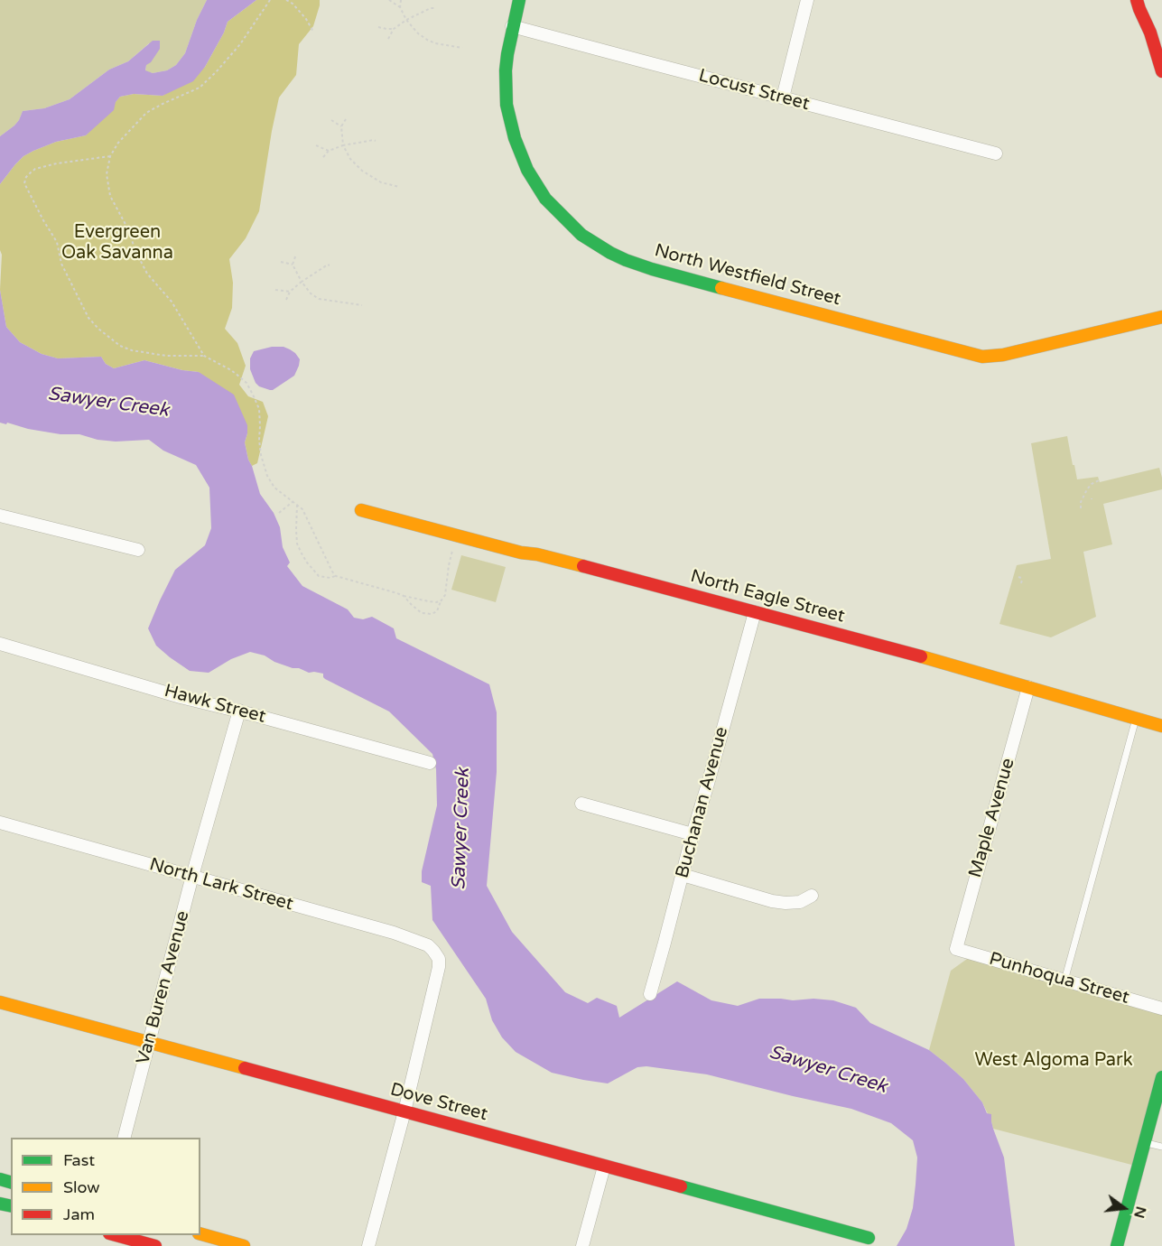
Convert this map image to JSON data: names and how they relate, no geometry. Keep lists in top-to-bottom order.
{
  "streets": {
    "street": [
      "Locust Street",
      "North Westfield Street",
      "North Eagle Street",
      "Hawk Street",
      "Buchanan Avenue",
      "Maple Avenue",
      "North Lark Street",
      "Punhoqua Street",
      "Van Buren Avenue",
      "Dove Street"
    ]
  },
  "crossings": [
    ["Locust Street", "North Westfield Street"],
    ["North Eagle Street", "Buchanan Avenue"],
    ["North Eagle Street", "Maple Avenue"],
    ["Hawk Street", "Van Buren Avenue"],
    ["Maple Avenue", "Punhoqua Street"],
    ["North Lark Street", "Van Buren Avenue"],
    ["North Lark Street", "Dove Street"],
    ["Van Buren Avenue", "Dove Street"]
  ],
  "water": ["Sawyer Creek"],
  "parks": ["Evergreen Oak Savanna", "West Algoma Park"],
  "legend": ["Fast", "Slow", "Jam"],
  "north": "right"
}
